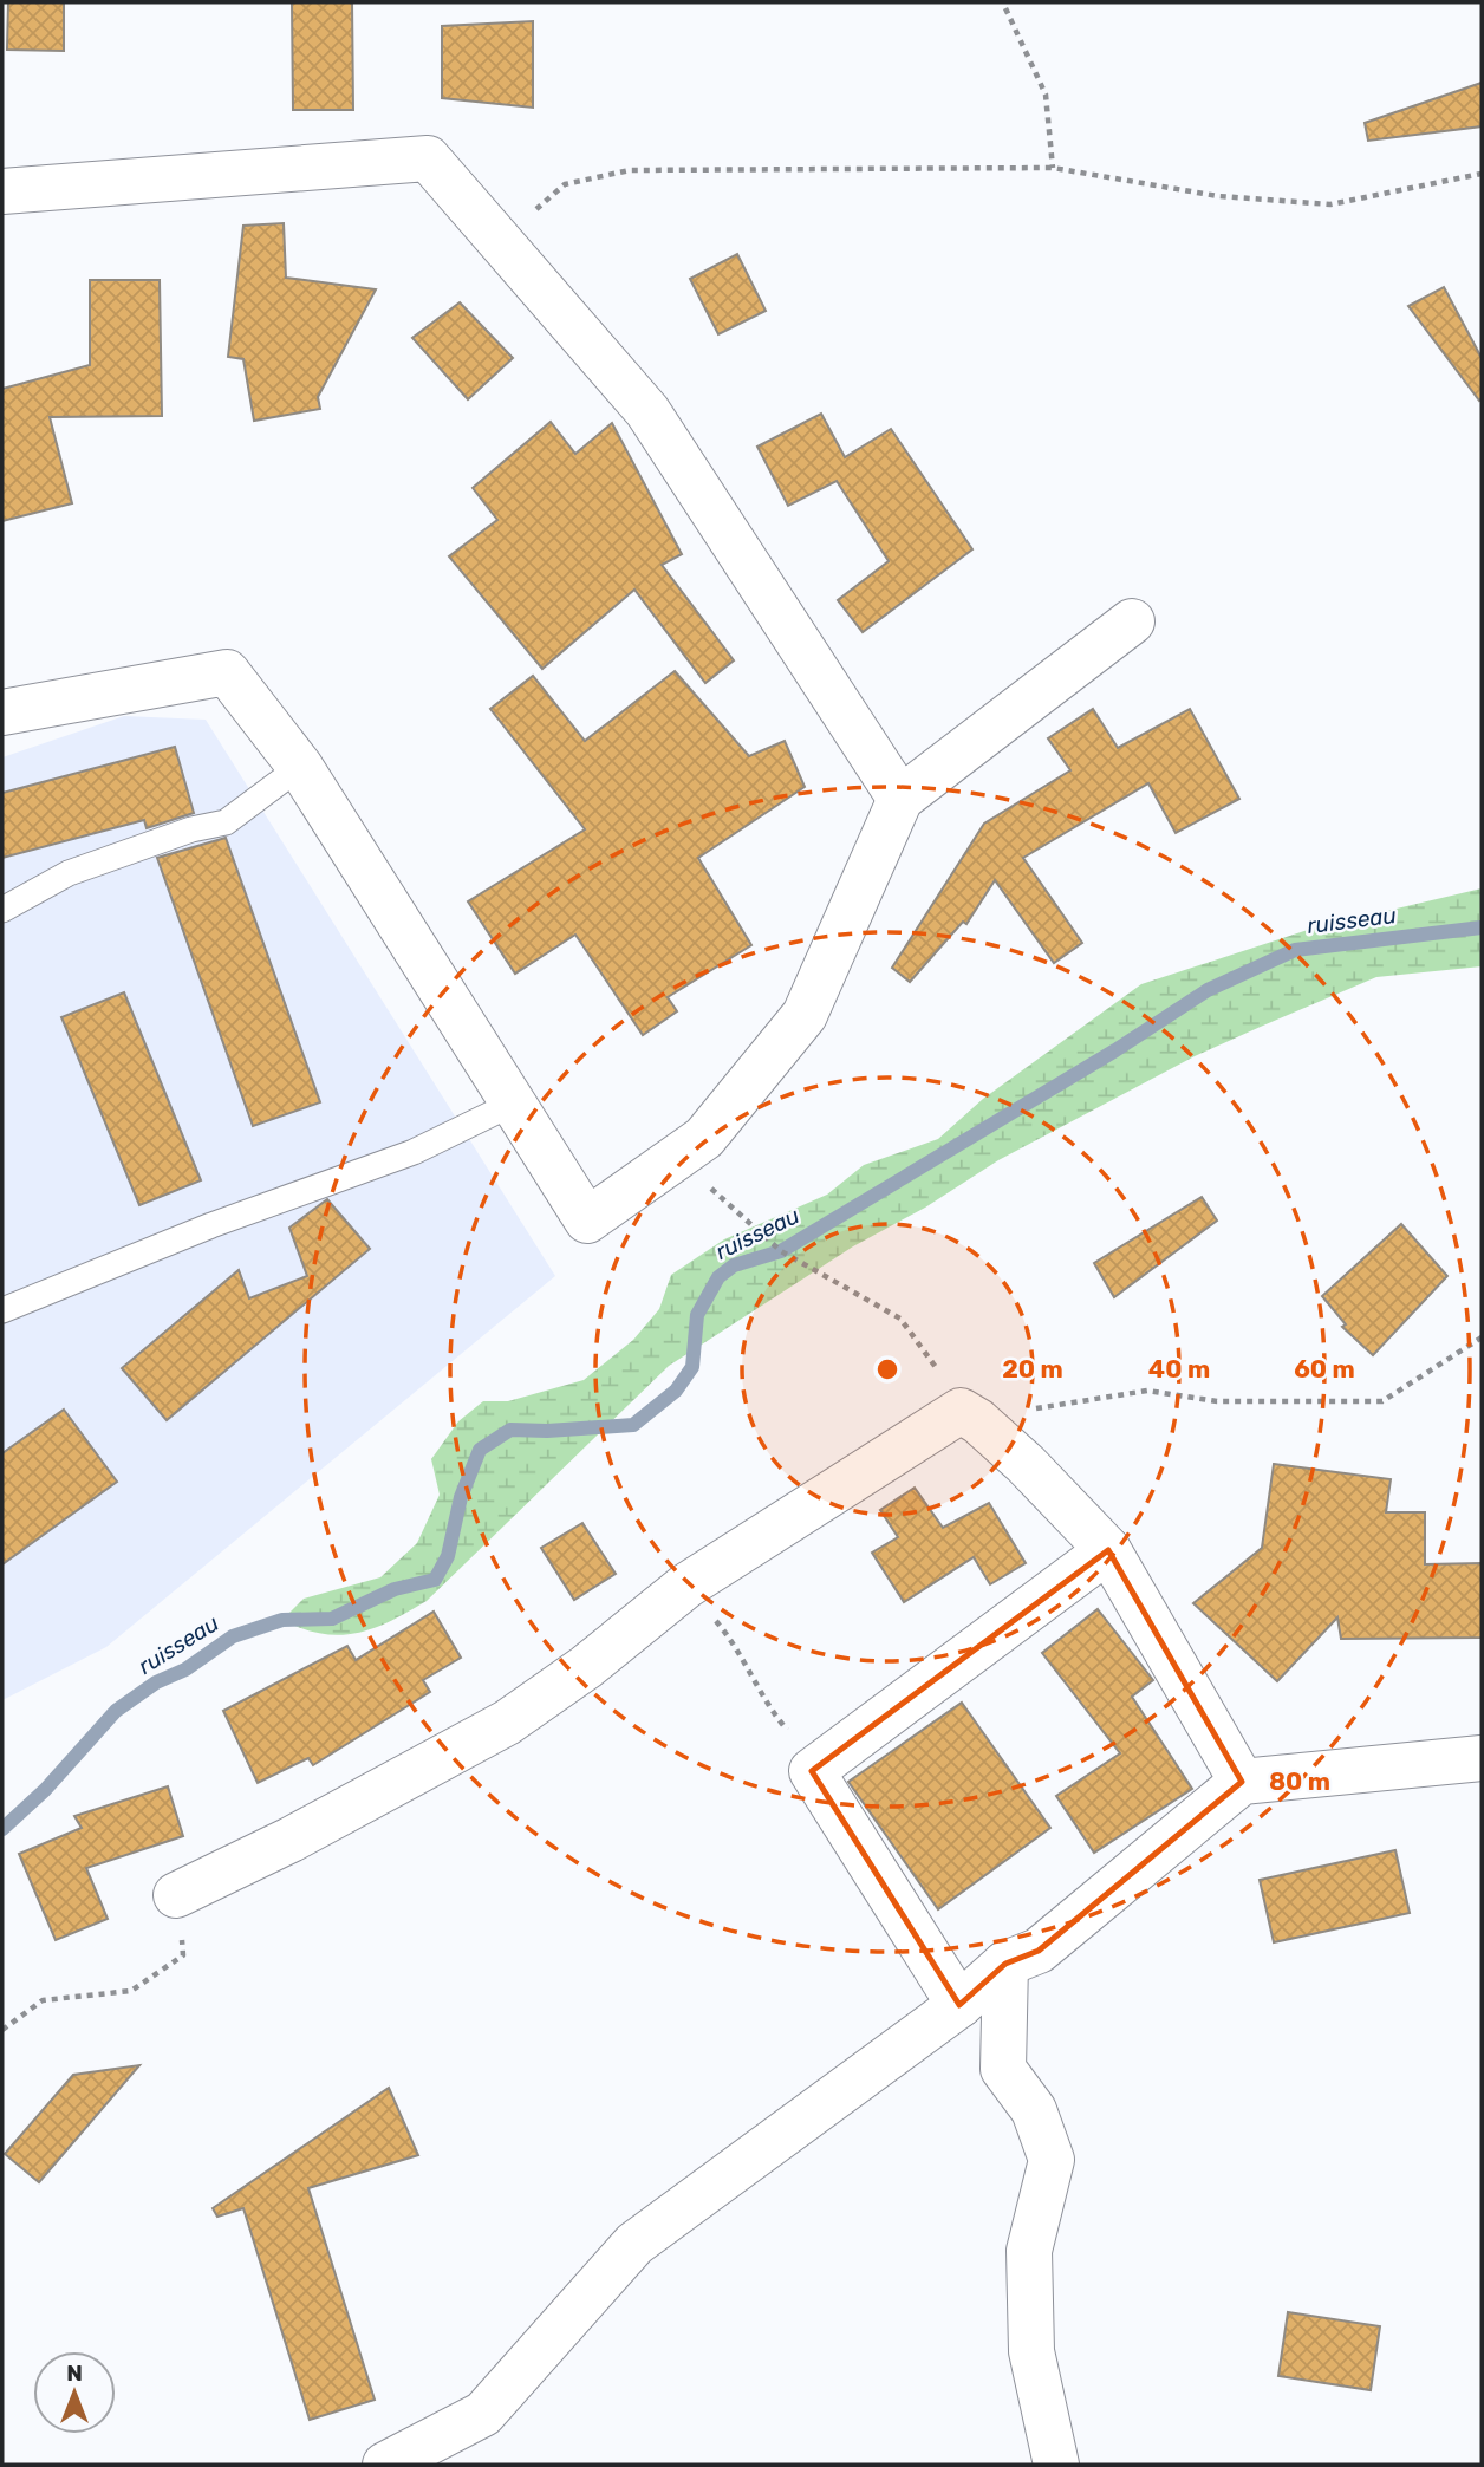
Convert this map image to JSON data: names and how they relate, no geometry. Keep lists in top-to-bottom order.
{
  "water": ["ruisseau"],
  "north": "top",
  "rings": [
    "20 m",
    "40 m",
    "60 m",
    "80 m"
  ]
}
